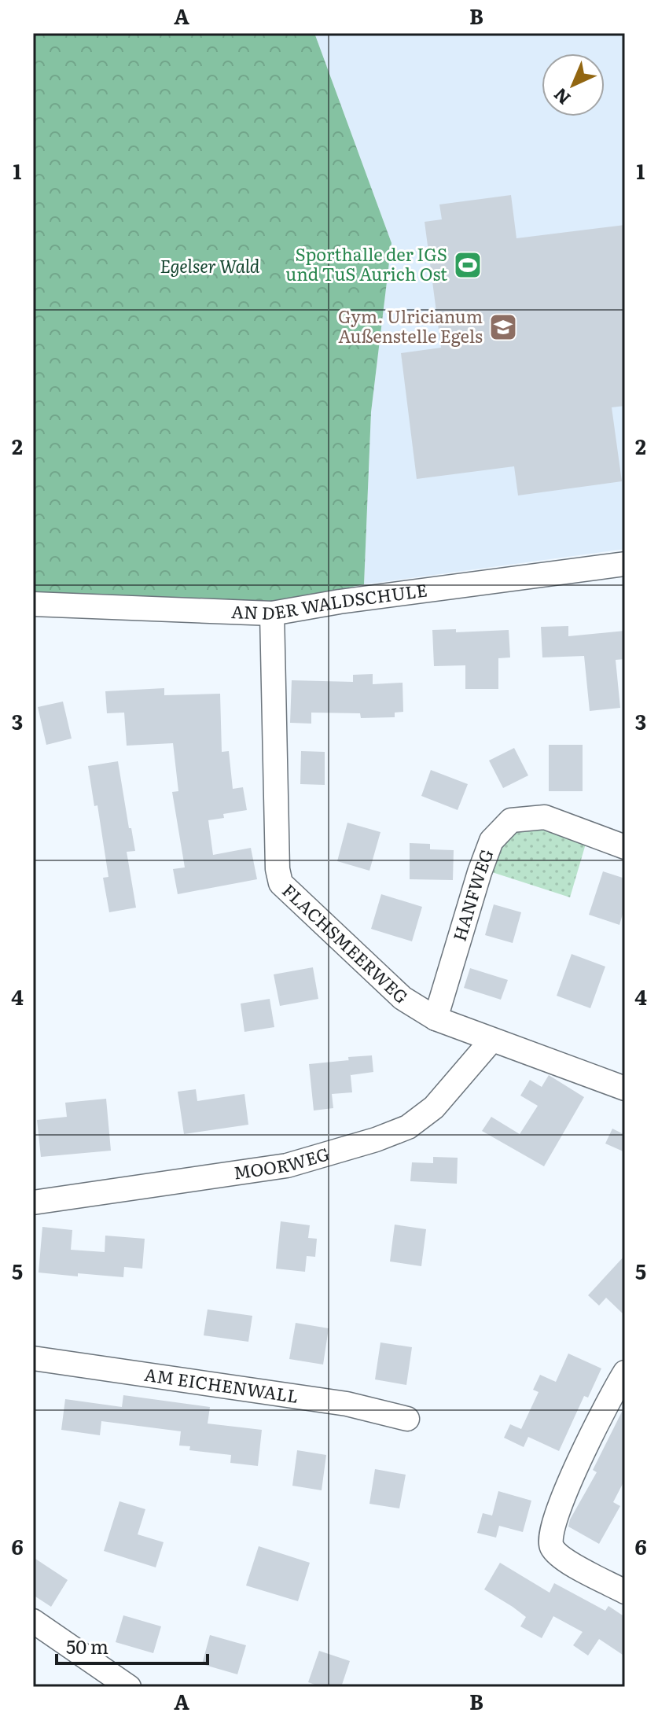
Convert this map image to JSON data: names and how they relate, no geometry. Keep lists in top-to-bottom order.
{
  "streets": {
    "street": [
      "AN DER WALDSCHULE",
      "HANFWEG",
      "FLACHSMEERWEG",
      "MOORWEG",
      "AM EICHENWALL"
    ]
  },
  "crossings": [
    ["AN DER WALDSCHULE", "FLACHSMEERWEG"],
    ["HANFWEG", "FLACHSMEERWEG"],
    ["FLACHSMEERWEG", "MOORWEG"]
  ],
  "parks": ["Egelser Wald"],
  "places": {
    "sports": ["Sporthalle der IGS und TuS Aurich Ost"],
    "school or university": ["Gym. Ulricianum Außenstelle Egels"]
  },
  "scale_bar": "50 m",
  "north": "bottom left",
  "grid": {
    "columns": ["A", "B"],
    "rows": [
      "1",
      "2",
      "3",
      "4",
      "5",
      "6"
    ]
  }
}
